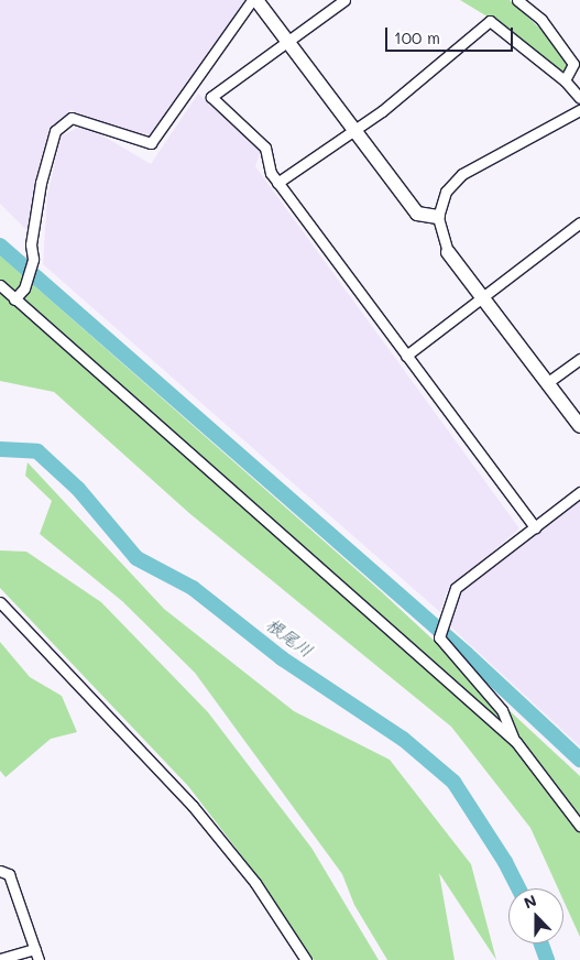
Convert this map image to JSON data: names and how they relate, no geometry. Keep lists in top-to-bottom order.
{
  "water": ["根尾川"],
  "scale_bar": "100 m",
  "north": "top"
}
